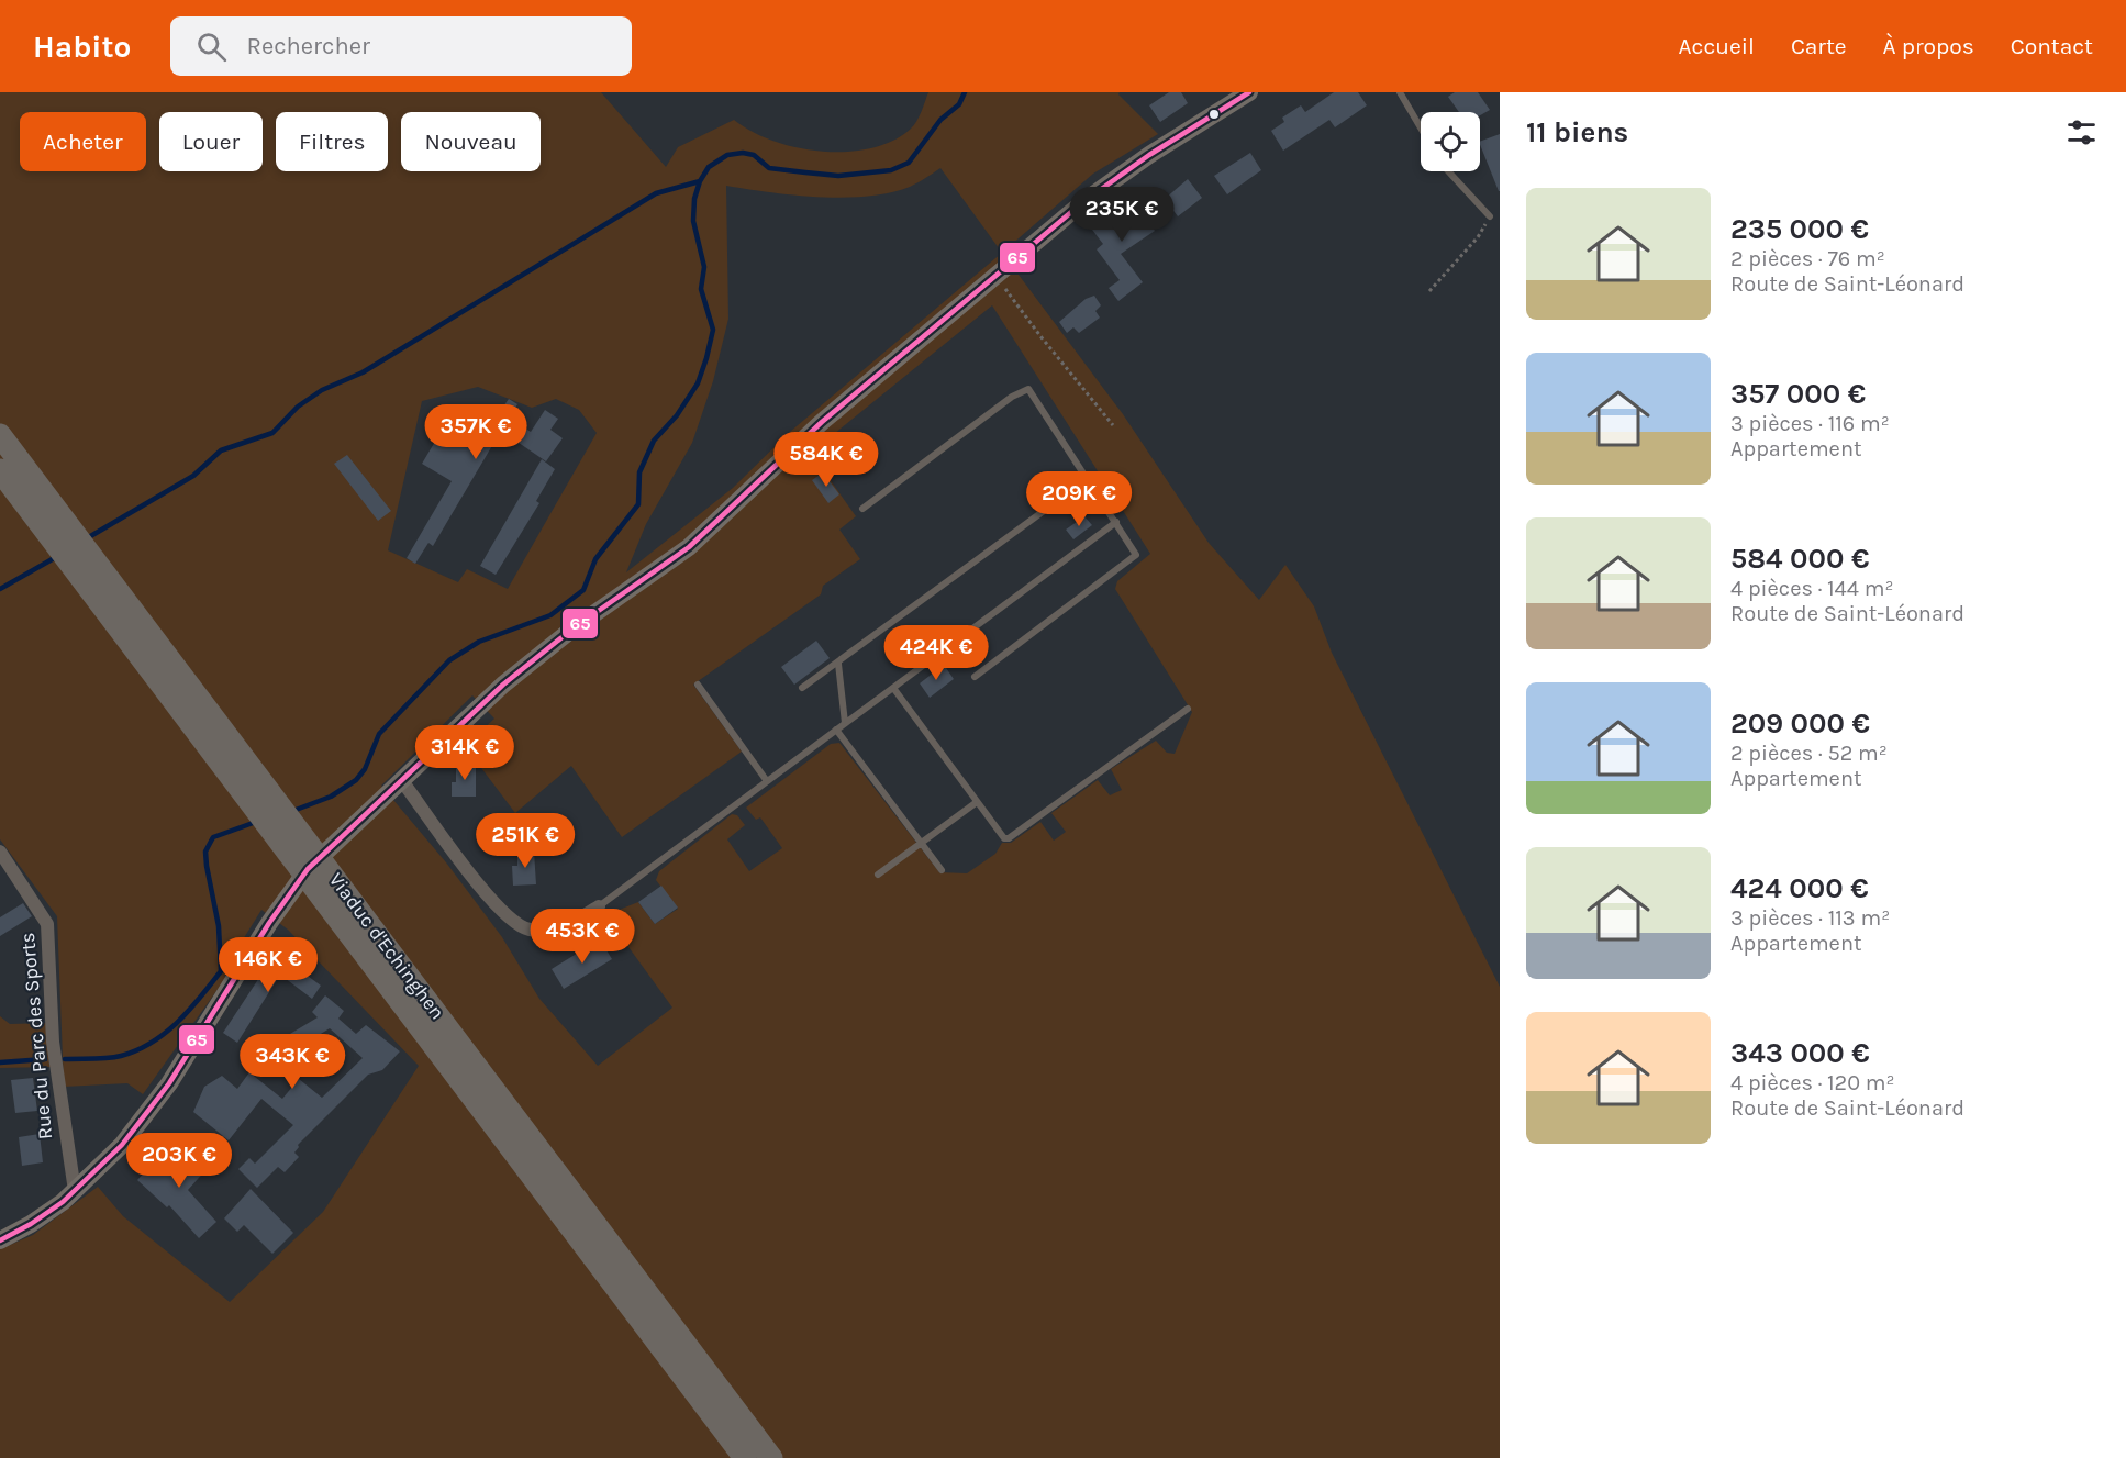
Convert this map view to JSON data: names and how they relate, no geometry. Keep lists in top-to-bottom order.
{
  "streets": {
    "highway": ["Viaduc d'Echinghen"],
    "street": ["Rue du Parc des Sports"]
  },
  "lines": ["transit line 65"],
  "page": {
    "header": "Habito",
    "search": "Rechercher",
    "nav": [
      "Accueil",
      "Carte",
      "À propos",
      "Contact"
    ],
    "heading": "11 biens",
    "chip": [
      "Acheter",
      "Louer",
      "Filtres",
      "Nouveau"
    ],
    "list": [
      {
        "name": "235 000 €",
        "note": "2 pièces · 76 m² · Route de Saint-Léonard"
      },
      {
        "name": "357 000 €",
        "note": "3 pièces · 116 m² · Appartement"
      },
      {
        "name": "584 000 €",
        "note": "4 pièces · 144 m² · Route de Saint-Léonard"
      },
      {
        "name": "209 000 €",
        "note": "2 pièces · 52 m² · Appartement"
      },
      {
        "name": "424 000 €",
        "note": "3 pièces · 113 m² · Appartement"
      },
      {
        "name": "343 000 €",
        "note": "4 pièces · 120 m² · Route de Saint-Léonard"
      }
    ],
    "price": [
      "235K €",
      "357K €",
      "584K €",
      "209K €",
      "424K €",
      "314K €",
      "251K €",
      "453K €",
      "146K €",
      "343K €",
      "203K €"
    ]
  }
}
